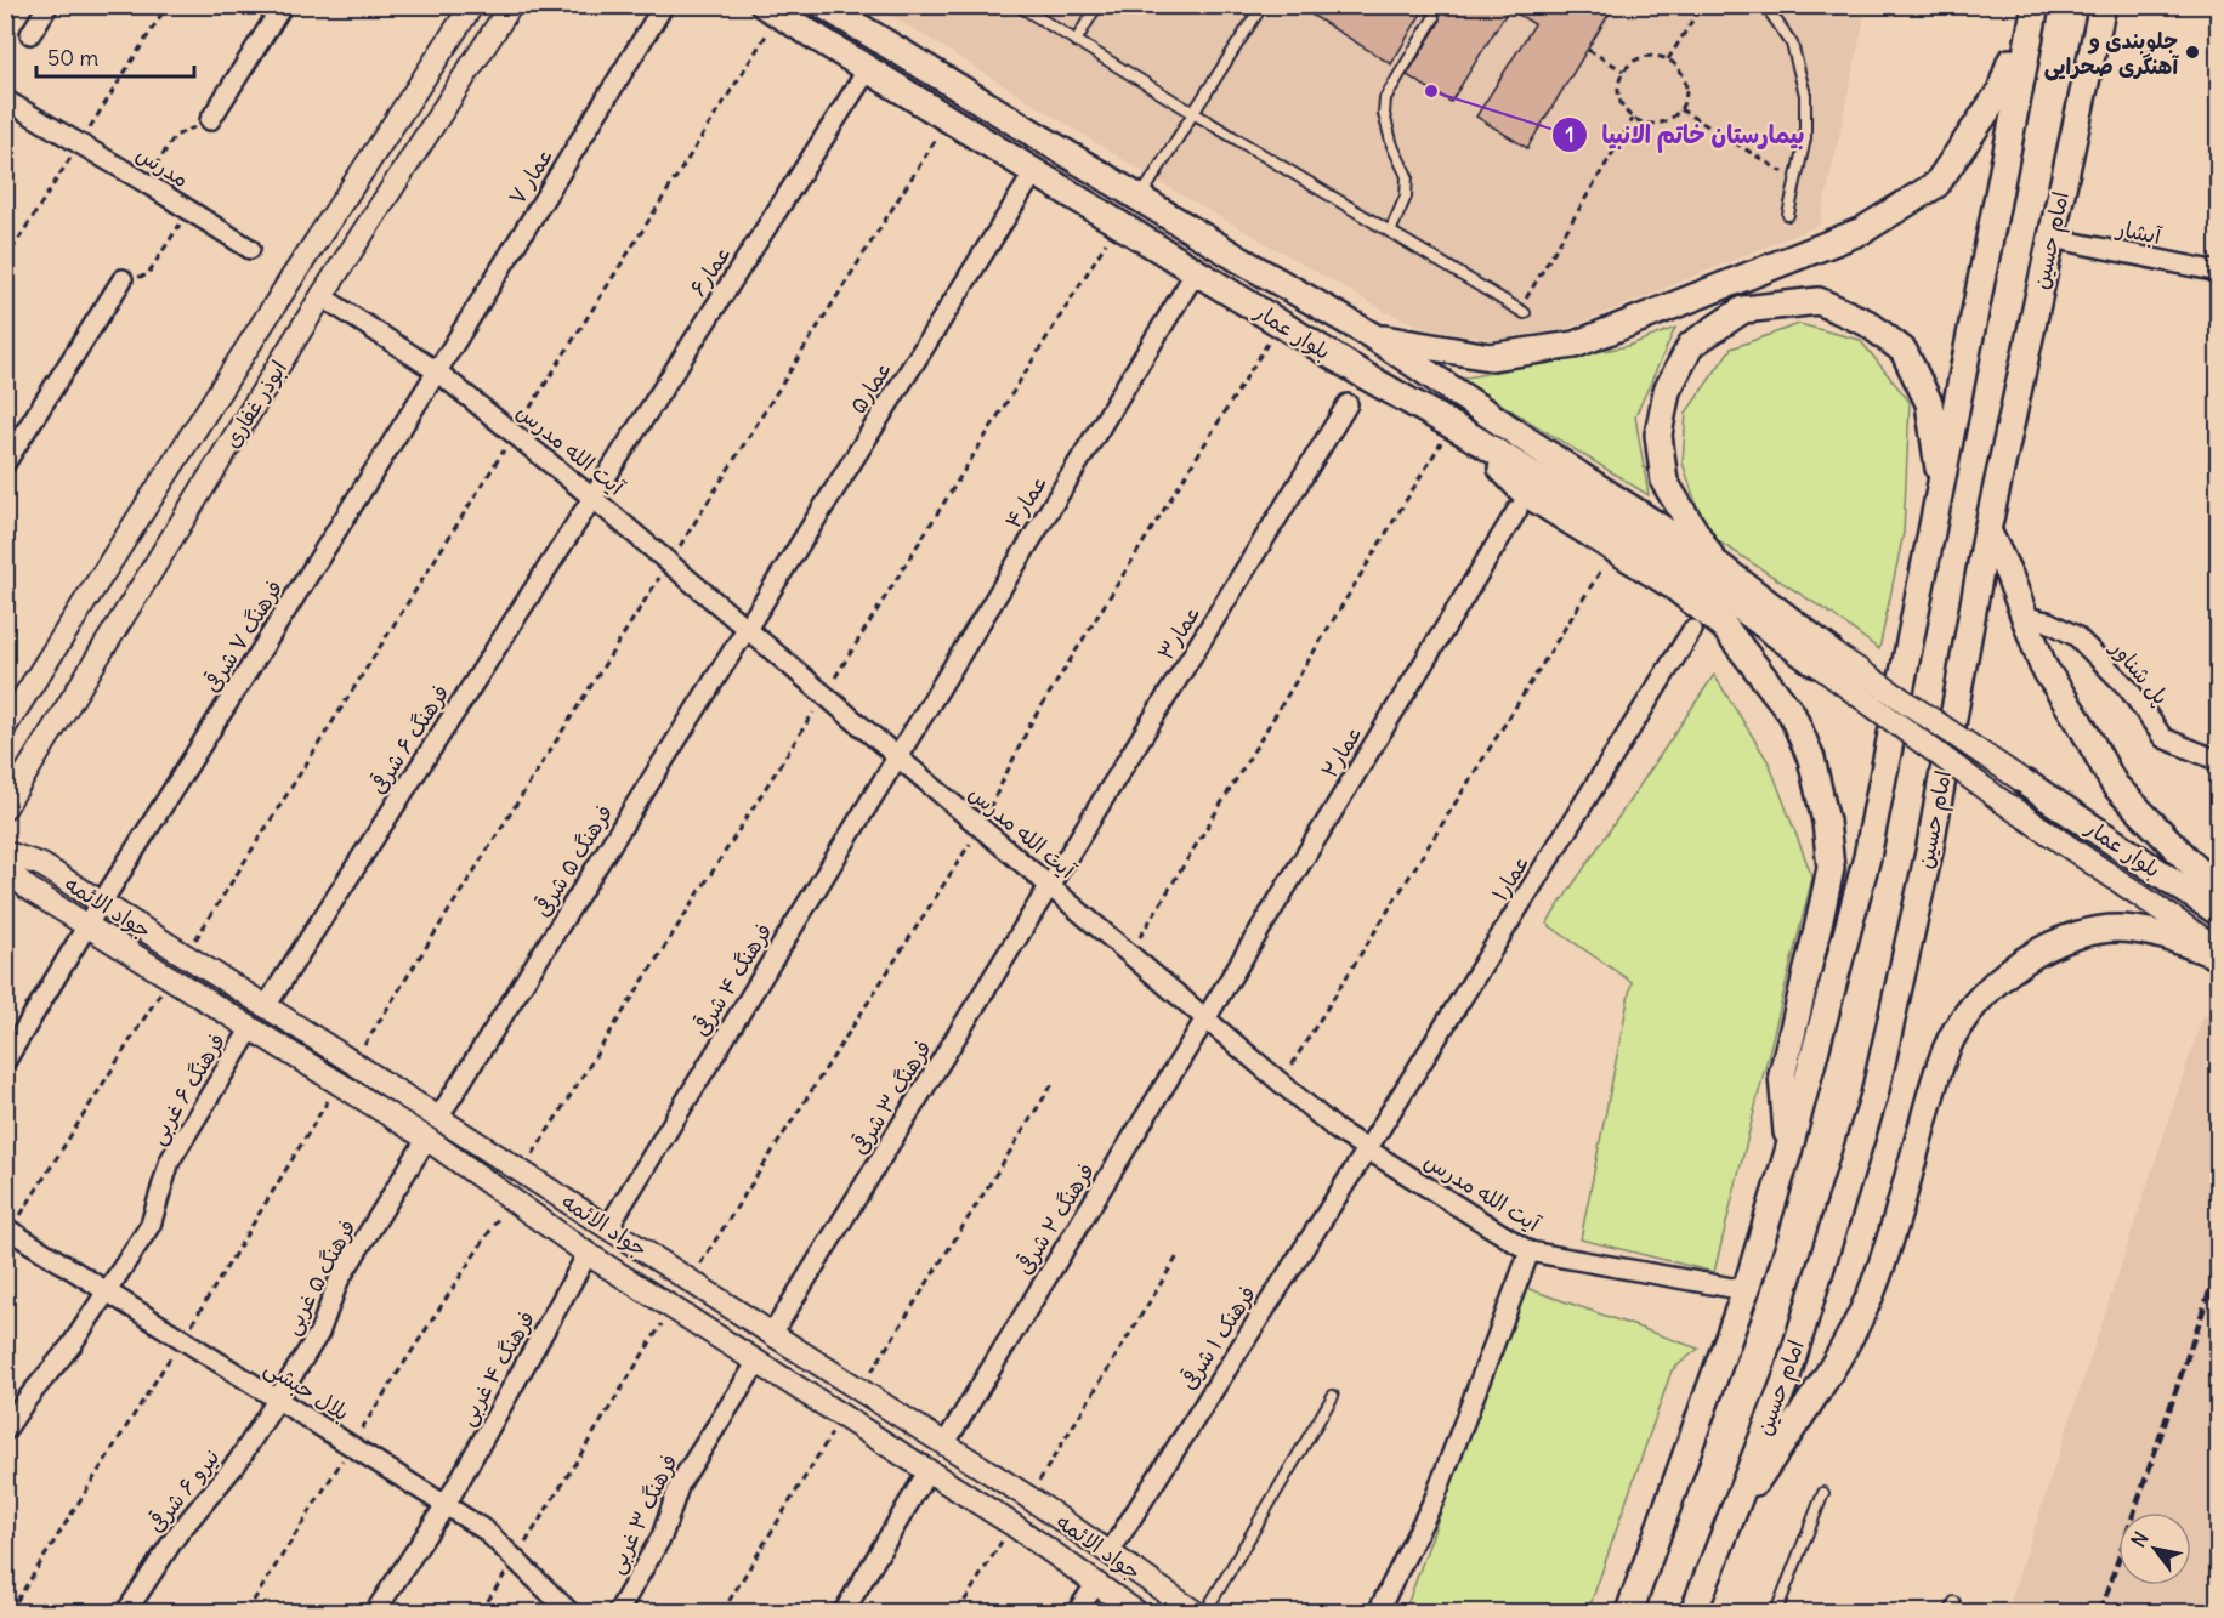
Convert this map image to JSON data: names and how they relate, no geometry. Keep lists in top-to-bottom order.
{
  "streets": {
    "main road": ["امام حسین", "بلوار عمار"],
    "street": [
      "مدرس",
      "عمار ۷",
      "آبشار",
      "عمار۶",
      "عمار۵",
      "ابوذر غفاری",
      "آیت الله مدرس",
      "عمار۴",
      "عمار۳",
      "فرهنگ ۷ شرقی",
      "پل شناور",
      "فرهنگ ۶ شرقی",
      "عمار۲",
      "فرهنگ ۵ شرقی",
      "عمار۱",
      "جواد الائمه",
      "فرهنگ ۴ شرقی",
      "فرهنگ ۶ غربی",
      "فرهنگ ۳ شرقی",
      "فرهنگ ۲ شرقی",
      "فرهنگ ۵ غربی",
      "فرهنک ۱ شرقی",
      "فرهنگ ۴ غربی",
      "بلال حبشی",
      "نیرو ۶ شرقی",
      "فرهنگ ۳ غربی"
    ]
  },
  "crossings": [
    ["عمار ۷", "آیت الله مدرس"],
    ["عمار ۷", "فرهنگ ۷ شرقی"],
    ["آبشار", "امام حسین"],
    ["عمار۶", "بلوار عمار"],
    ["عمار۶", "آیت الله مدرس"],
    ["عمار۶", "فرهنگ ۶ شرقی"],
    ["بلوار عمار", "عمار۵"],
    ["بلوار عمار", "عمار۴"],
    ["عمار۵", "آیت الله مدرس"],
    ["عمار۵", "فرهنگ ۵ شرقی"],
    ["ابوذر غفاری", "آیت الله مدرس"],
    ["آیت الله مدرس", "عمار۴"],
    ["آیت الله مدرس", "عمار۳"],
    ["آیت الله مدرس", "فرهنگ ۷ شرقی"],
    ["آیت الله مدرس", "فرهنگ ۶ شرقی"],
    ["آیت الله مدرس", "عمار۲"],
    ["آیت الله مدرس", "فرهنگ ۵ شرقی"],
    ["آیت الله مدرس", "عمار۱"],
    ["آیت الله مدرس", "فرهنگ ۴ شرقی"],
    ["آیت الله مدرس", "فرهنگ ۳ شرقی"],
    ["آیت الله مدرس", "فرهنگ ۲ شرقی"],
    ["آیت الله مدرس", "فرهنک ۱ شرقی"],
    ["عمار۴", "فرهنگ ۴ شرقی"],
    ["عمار۳", "فرهنگ ۳ شرقی"],
    ["فرهنگ ۷ شرقی", "جواد الائمه"],
    ["فرهنگ ۶ شرقی", "جواد الائمه"],
    ["عمار۲", "فرهنگ ۲ شرقی"],
    ["فرهنگ ۵ شرقی", "جواد الائمه"],
    ["عمار۱", "فرهنک ۱ شرقی"],
    ["جواد الائمه", "فرهنگ ۴ شرقی"],
    ["جواد الائمه", "فرهنگ ۶ غربی"],
    ["جواد الائمه", "فرهنگ ۳ شرقی"],
    ["جواد الائمه", "فرهنگ ۲ شرقی"],
    ["جواد الائمه", "فرهنگ ۵ غربی"],
    ["جواد الائمه", "فرهنک ۱ شرقی"],
    ["جواد الائمه", "فرهنگ ۴ غربی"],
    ["جواد الائمه", "فرهنگ ۳ غربی"],
    ["فرهنگ ۶ غربی", "بلال حبشی"],
    ["فرهنگ ۵ غربی", "بلال حبشی"],
    ["فرهنگ ۵ غربی", "نیرو ۶ شرقی"],
    ["فرهنگ ۴ غربی", "بلال حبشی"],
    ["بلال حبشی", "نیرو ۶ شرقی"]
  ],
  "places": ["جلوبندی و آهنگری صحرایی", "بیمارستان خاتم الانبیا"],
  "scale_bar": "50 m",
  "north": "top left"
}
